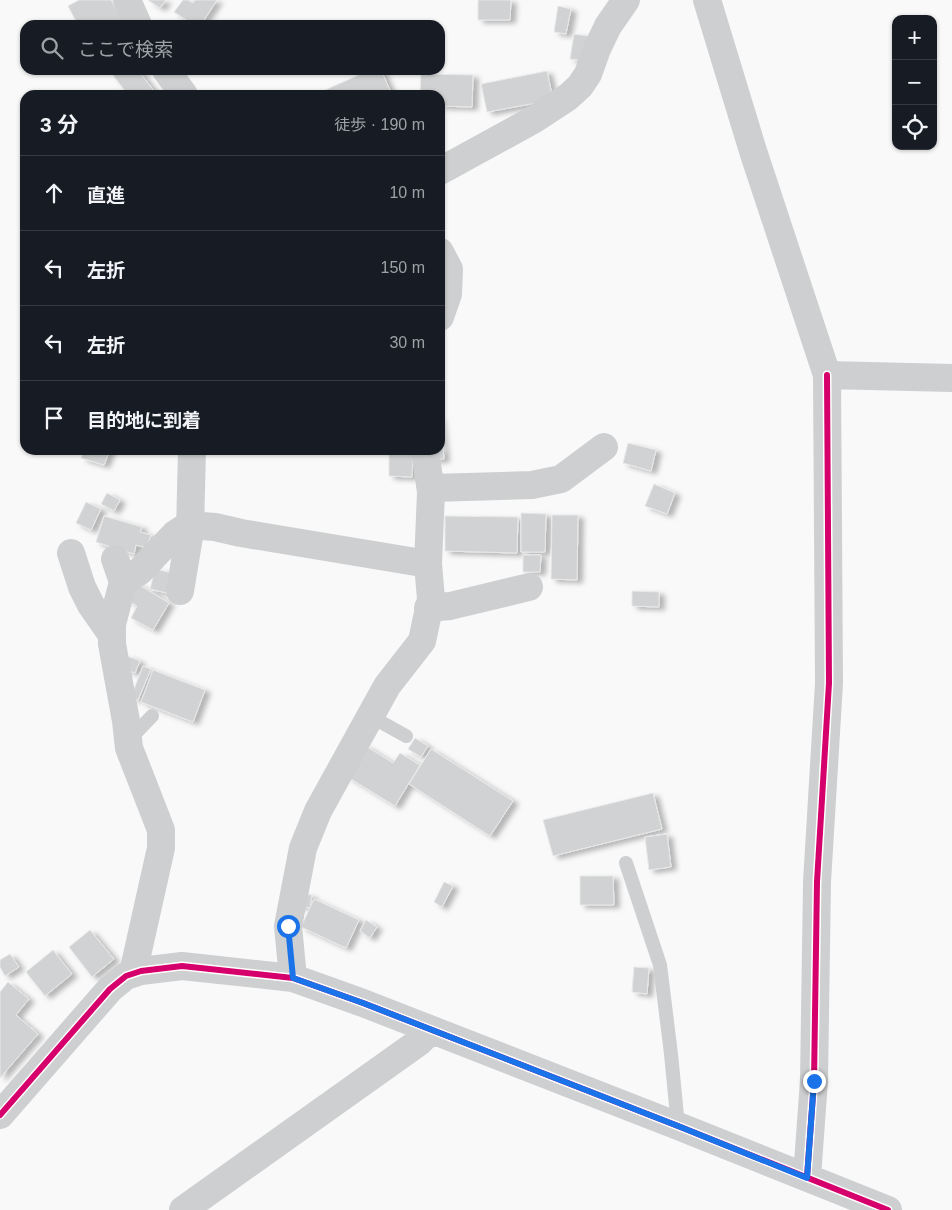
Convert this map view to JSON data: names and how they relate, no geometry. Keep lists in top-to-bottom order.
{
  "page": {
    "map_buttons": ["+", "−"],
    "search": "ここで検索",
    "heading": ["3 分", "徒歩 · 190 m"],
    "list": [
      ["直進", "10 m"],
      ["左折", "150 m"],
      ["左折", "30 m"],
      "目的地に到着"
    ]
  }
}
